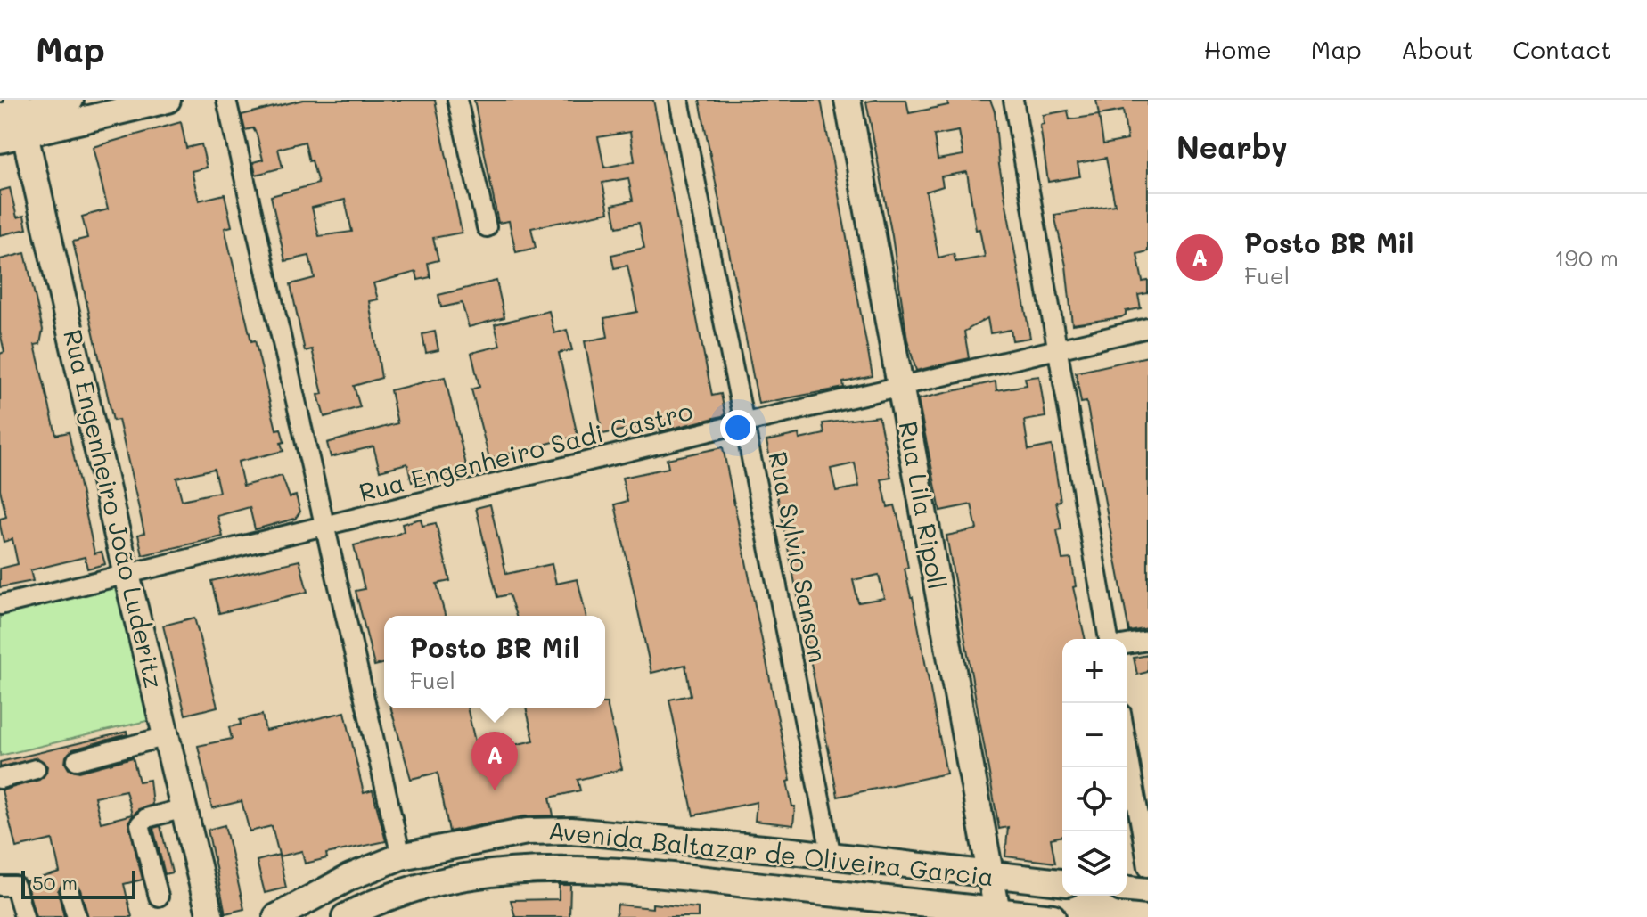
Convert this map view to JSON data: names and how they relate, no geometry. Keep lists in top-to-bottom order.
{
  "streets": {
    "street": [
      "Rua Engenheiro Sadi Castro",
      "Rua Lila Ripoll",
      "Rua Engenheiro João Luderitz",
      "Rua Sylvio Sanson",
      "Avenida Baltazar de Oliveira Garcia"
    ]
  },
  "crossings": [
    ["Rua Engenheiro Sadi Castro", "Rua Lila Ripoll"],
    ["Rua Engenheiro Sadi Castro", "Rua Engenheiro João Luderitz"],
    ["Rua Engenheiro Sadi Castro", "Rua Sylvio Sanson"],
    ["Rua Lila Ripoll", "Avenida Baltazar de Oliveira Garcia"],
    ["Rua Sylvio Sanson", "Avenida Baltazar de Oliveira Garcia"]
  ],
  "scale_bar": "50 m",
  "page": {
    "header": "Map",
    "nav": [
      "Home",
      "Map",
      "About",
      "Contact"
    ],
    "heading": "Nearby",
    "list": [
      {
        "mark": "A",
        "name": "Posto BR Mil",
        "note": "Fuel",
        "value": "190 m"
      }
    ],
    "popup": ["Posto BR Mil", "Fuel"],
    "map_buttons": ["+", "−"],
    "pins": "A",
    "scale": "50 m"
  }
}
